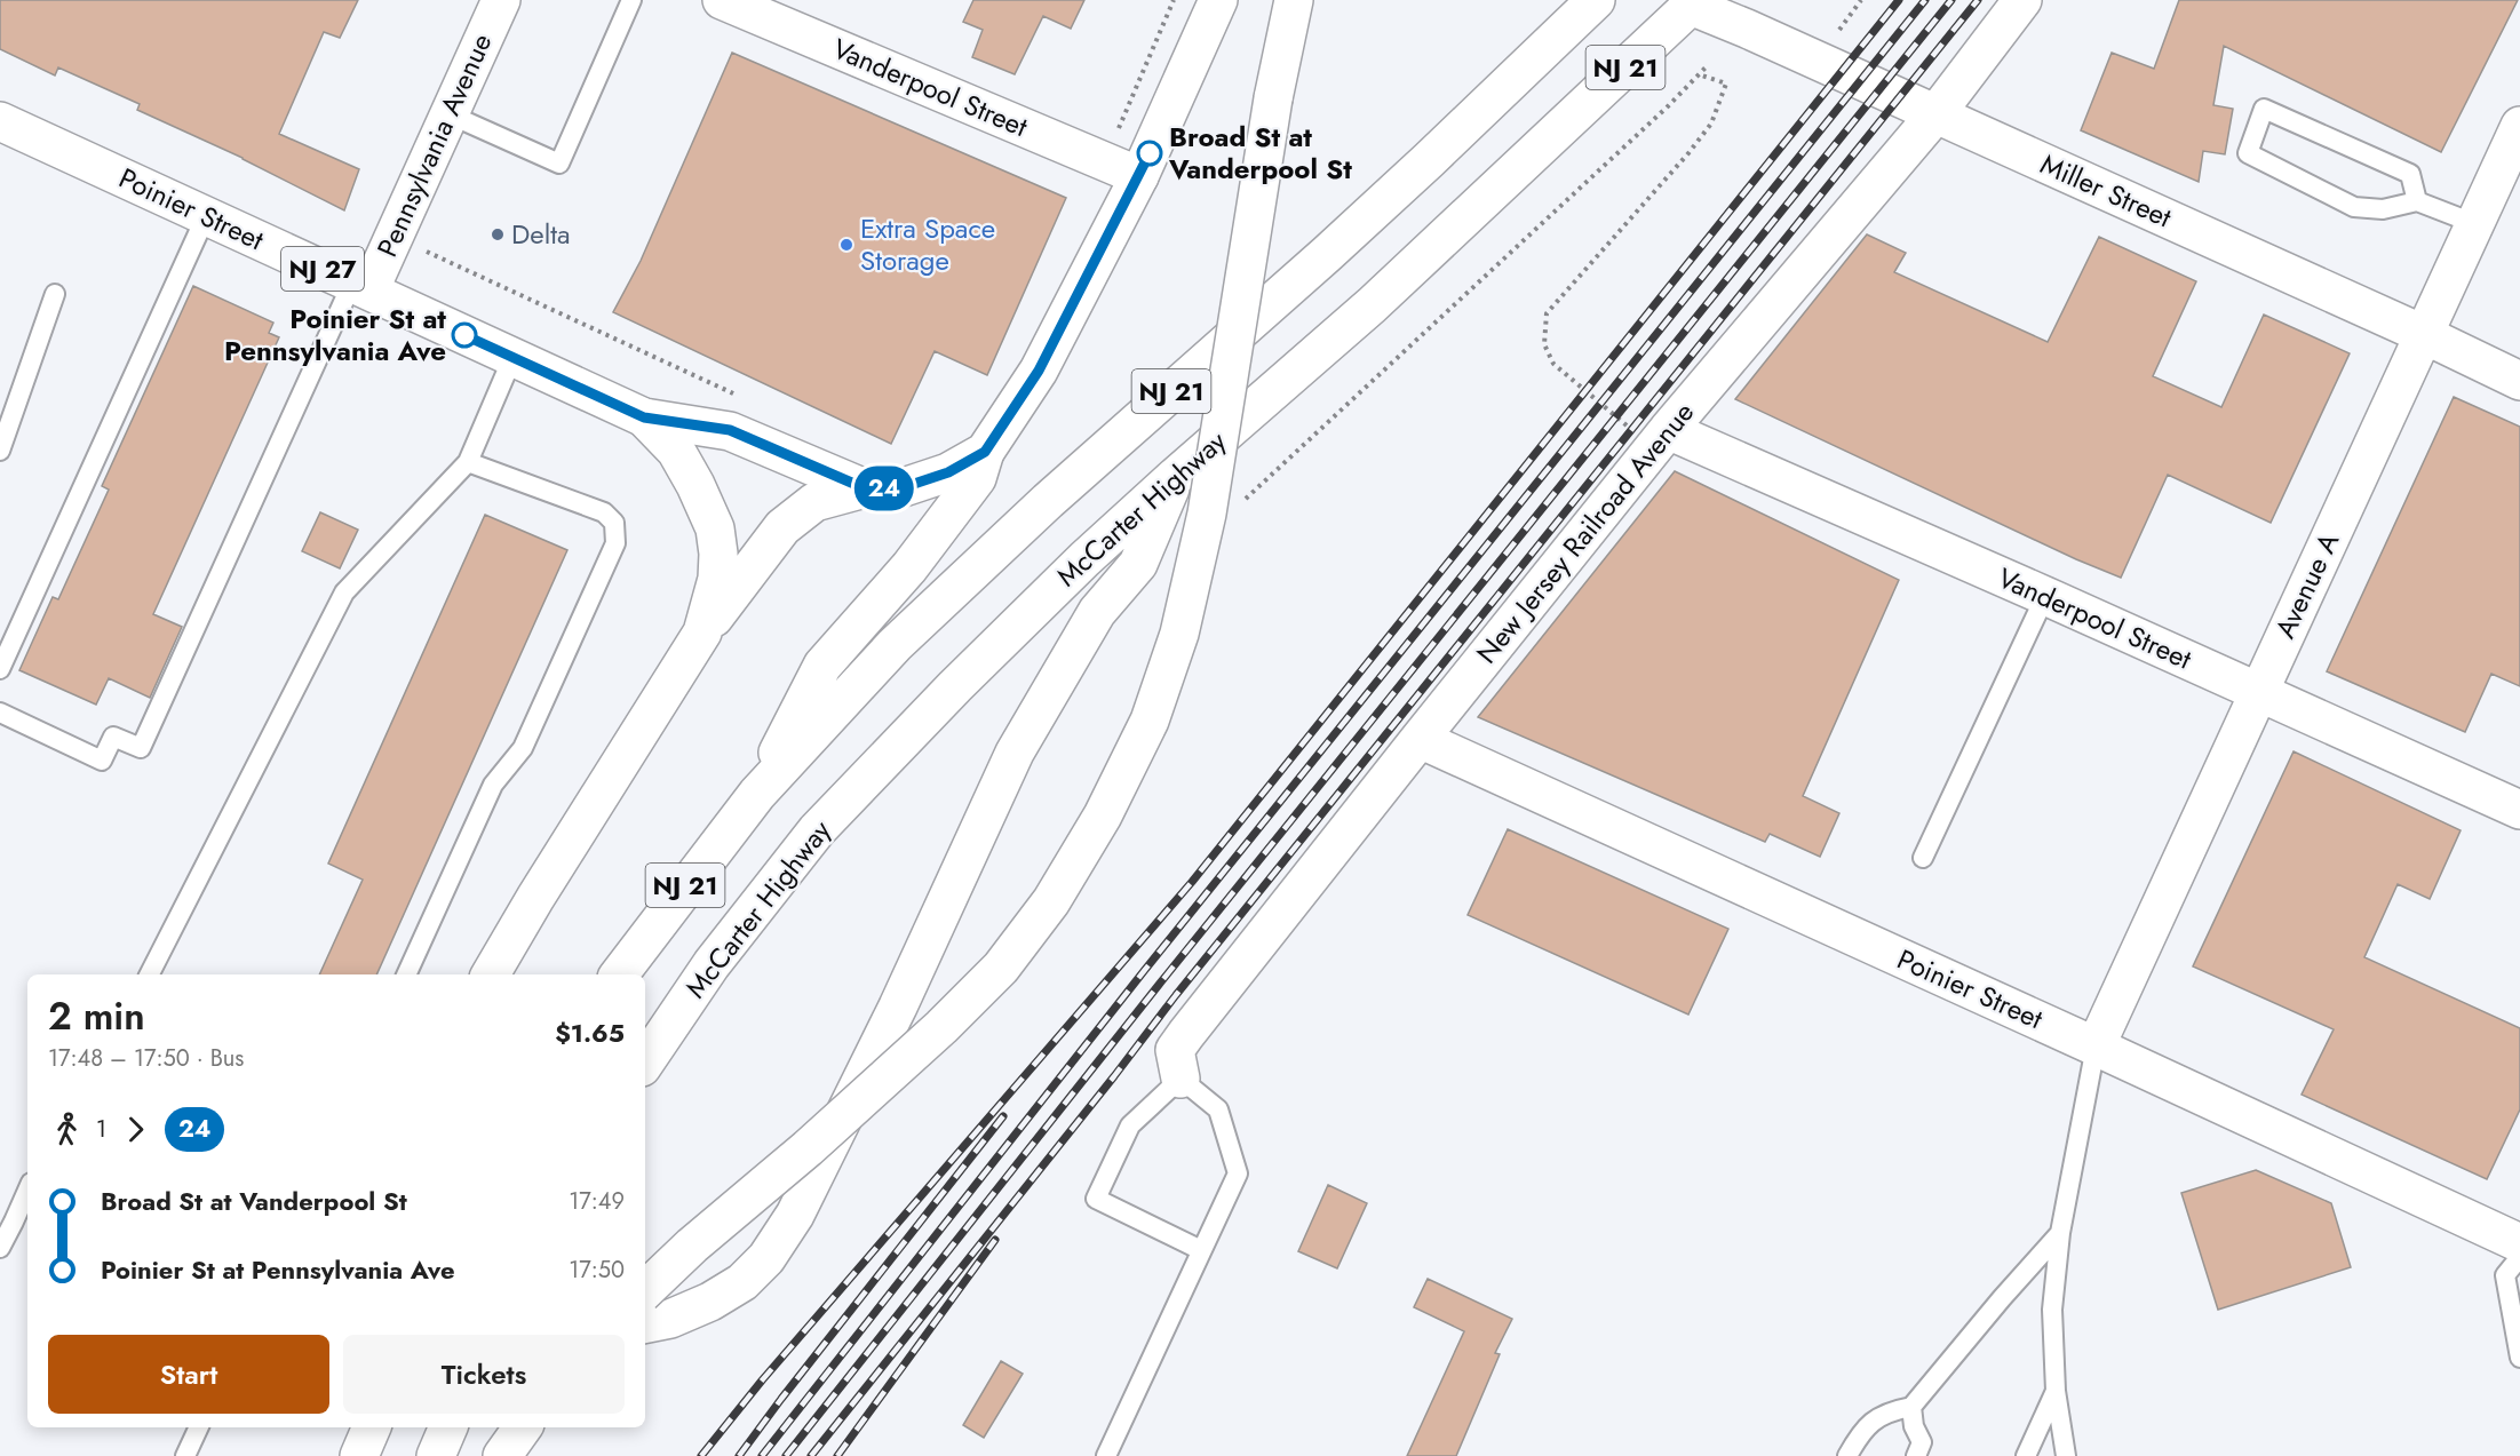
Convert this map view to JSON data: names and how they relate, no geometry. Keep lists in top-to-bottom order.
{
  "streets": {
    "main road": [
      "NJ 21",
      "Vanderpool Street",
      "Pennsylvania Avenue",
      "Miller Street",
      "Poinier Street",
      "NJ 27",
      "McCarter Highway",
      "New Jersey Railroad Avenue",
      "Avenue A"
    ]
  },
  "crossings": [
    ["Vanderpool Street", "New Jersey Railroad Avenue"],
    ["Vanderpool Street", "Avenue A"],
    ["Pennsylvania Avenue", "Poinier Street"],
    ["Miller Street", "McCarter Highway"],
    ["Miller Street", "New Jersey Railroad Avenue"],
    ["Miller Street", "Avenue A"],
    ["Poinier Street", "NJ 27"],
    ["Poinier Street", "New Jersey Railroad Avenue"],
    ["Poinier Street", "Avenue A"]
  ],
  "places": [
    "Broad St at Vanderpool St",
    "Delta",
    "Extra Space Storage",
    "Poinier St at Pennsylvania Ave"
  ],
  "lines": ["bus line 24"],
  "page": {
    "on_map": "24",
    "heading": ["2 min", "17:48 – 17:50 · Bus", "$1.65"],
    "legs": ["1", "24"],
    "list": [
      {
        "name": "Broad St at Vanderpool St",
        "value": "17:49"
      },
      {
        "name": "Poinier St at Pennsylvania Ave",
        "value": "17:50"
      }
    ],
    "buttons": ["Start", "Tickets"]
  }
}
